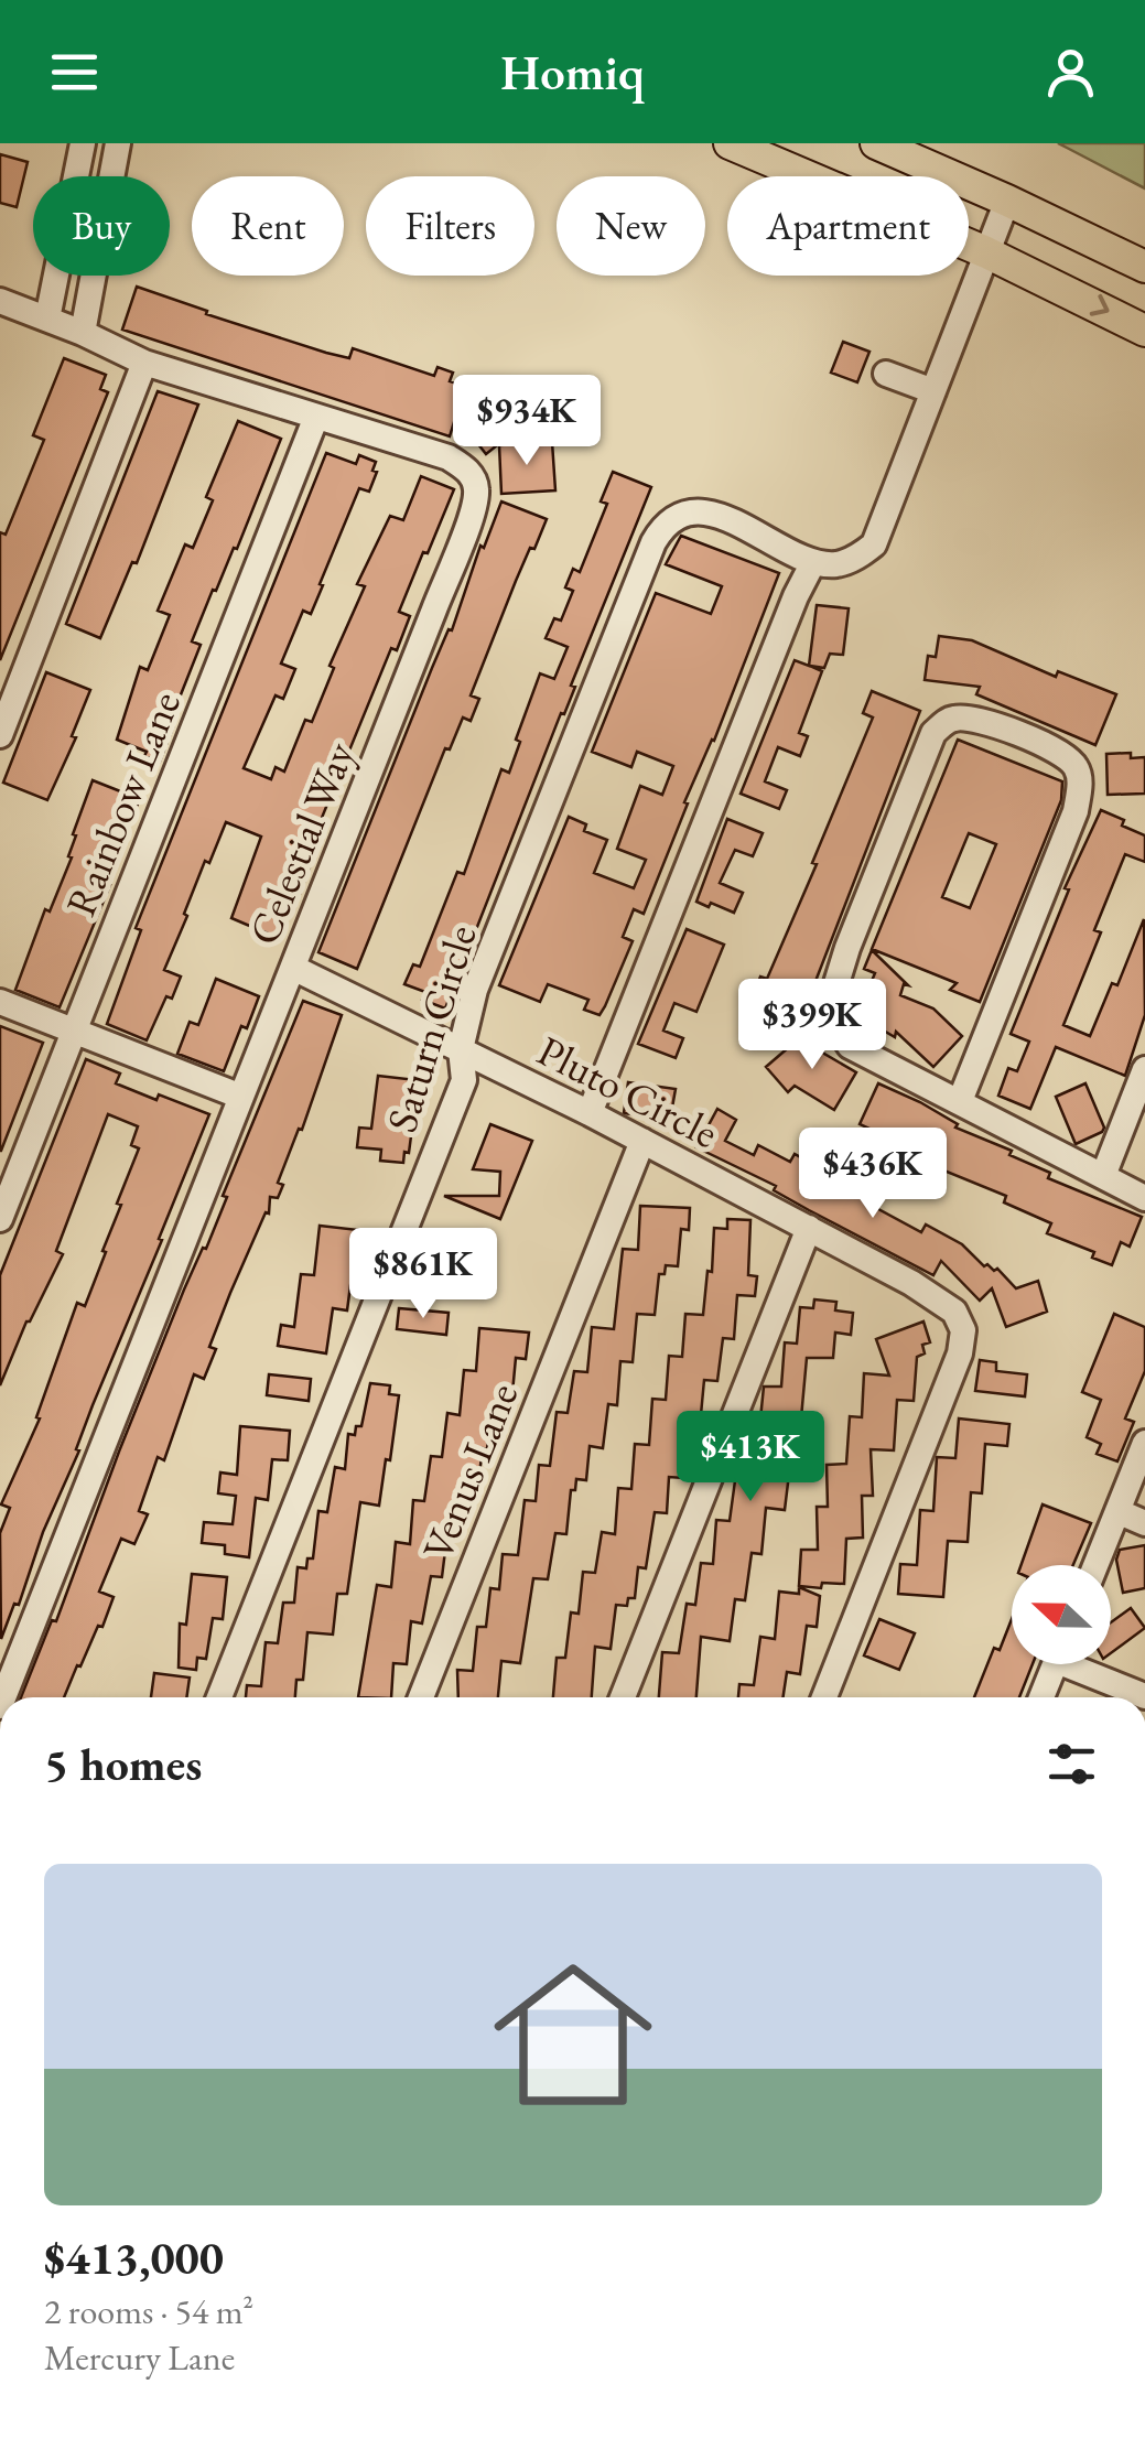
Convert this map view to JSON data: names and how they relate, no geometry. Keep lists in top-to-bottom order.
{
  "streets": {
    "street": [
      "Rainbow Lane",
      "Celestial Way",
      "Saturn Circle",
      "Pluto Circle",
      "Venus Lane"
    ]
  },
  "crossings": [
    ["Rainbow Lane", "Celestial Way"],
    ["Celestial Way", "Pluto Circle"],
    ["Saturn Circle", "Pluto Circle"],
    ["Pluto Circle", "Venus Lane"]
  ],
  "north": "left",
  "page": {
    "header": "Homiq",
    "chip": [
      "Buy",
      "Rent",
      "Filters",
      "New",
      "Apartment"
    ],
    "price": [
      "$934K",
      "$399K",
      "$436K",
      "$861K",
      "$413K"
    ],
    "heading": "5 homes",
    "list": [
      {
        "name": "$413,000",
        "note": "2 rooms · 54 m² · Mercury Lane"
      }
    ]
  }
}
